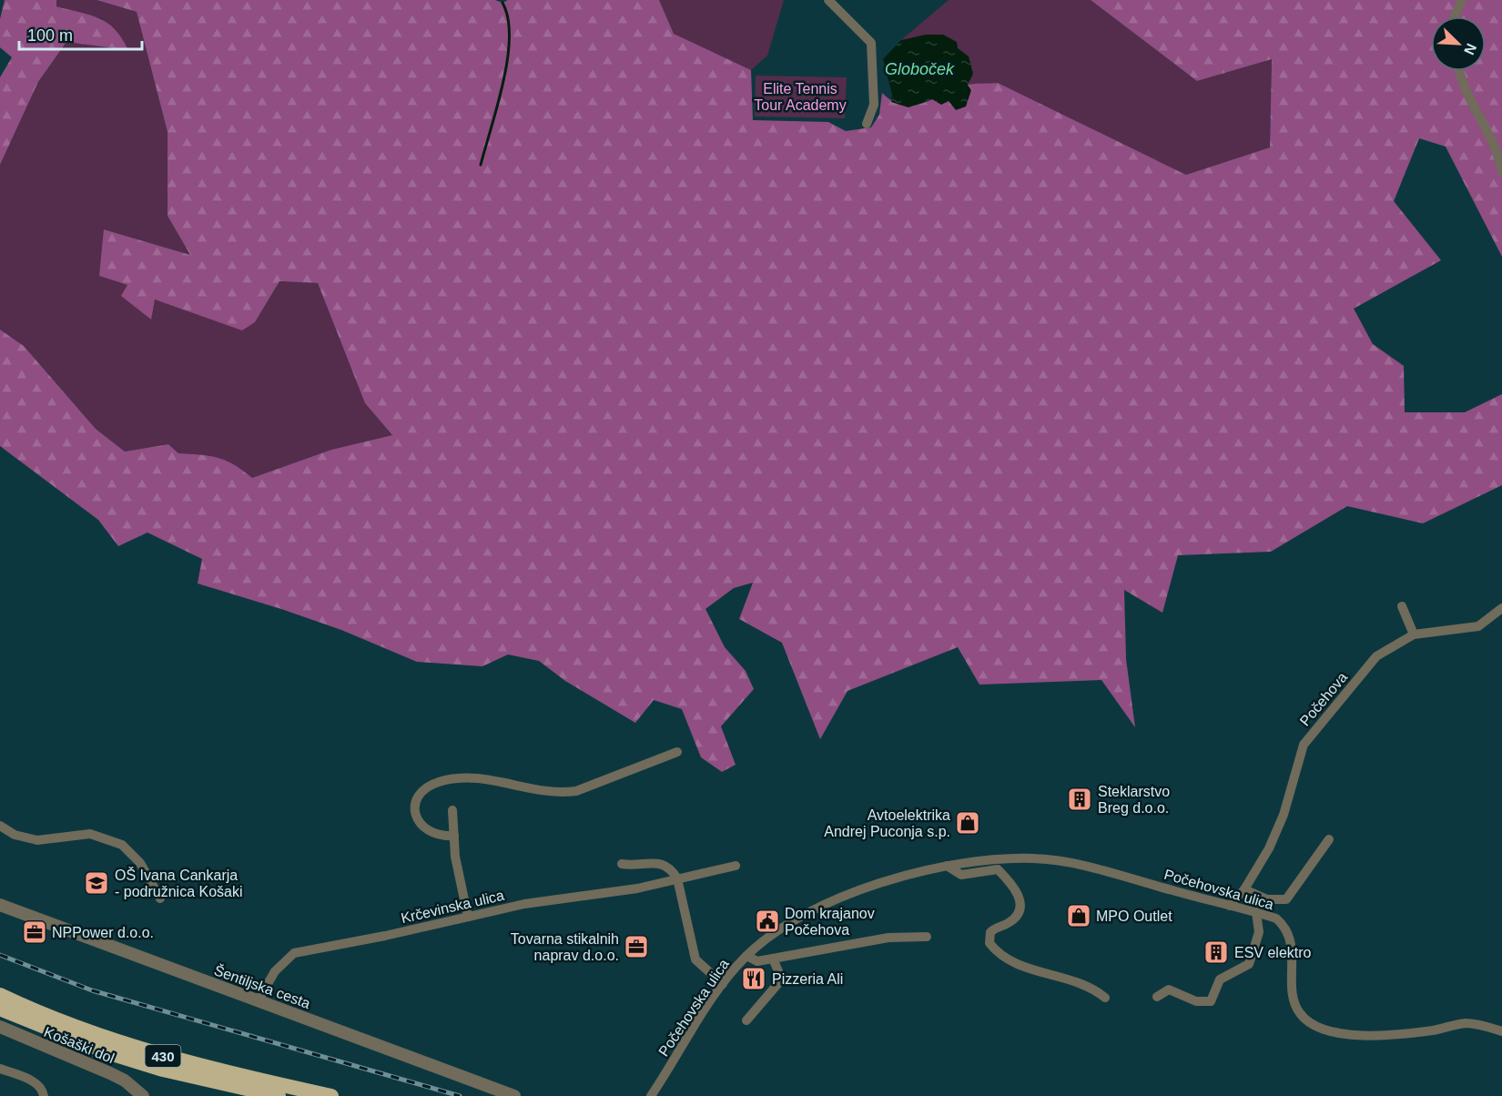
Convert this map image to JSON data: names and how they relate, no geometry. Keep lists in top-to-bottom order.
{
  "streets": {
    "highway": ["430"],
    "street": [
      "Počehova",
      "Počehovska ulica",
      "Krčevinska ulica",
      "Šentiljska cesta",
      "Košaški dol"
    ]
  },
  "crossings": [
    ["Počehova", "Počehovska ulica"],
    ["Krčevinska ulica", "Šentiljska cesta"]
  ],
  "water": ["Globoček"],
  "parks": ["Elite Tennis Tour Academy"],
  "places": {
    "building": ["Steklarstvo Breg d.o.o.", "ESV elektro"],
    "shop": ["Avtoelektrika Andrej Puconja s.p.", "MPO Outlet"],
    "school or university": ["OŠ Ivana Cankarja - podružnica Košaki"],
    "public building": ["Dom krajanov Počehova"],
    "office": ["NPPower d.o.o.", "Tovarna stikalnih naprav d.o.o."],
    "restaurant": ["Pizzeria Ali"]
  },
  "scale_bar": "100 m",
  "north": "bottom right"
}
